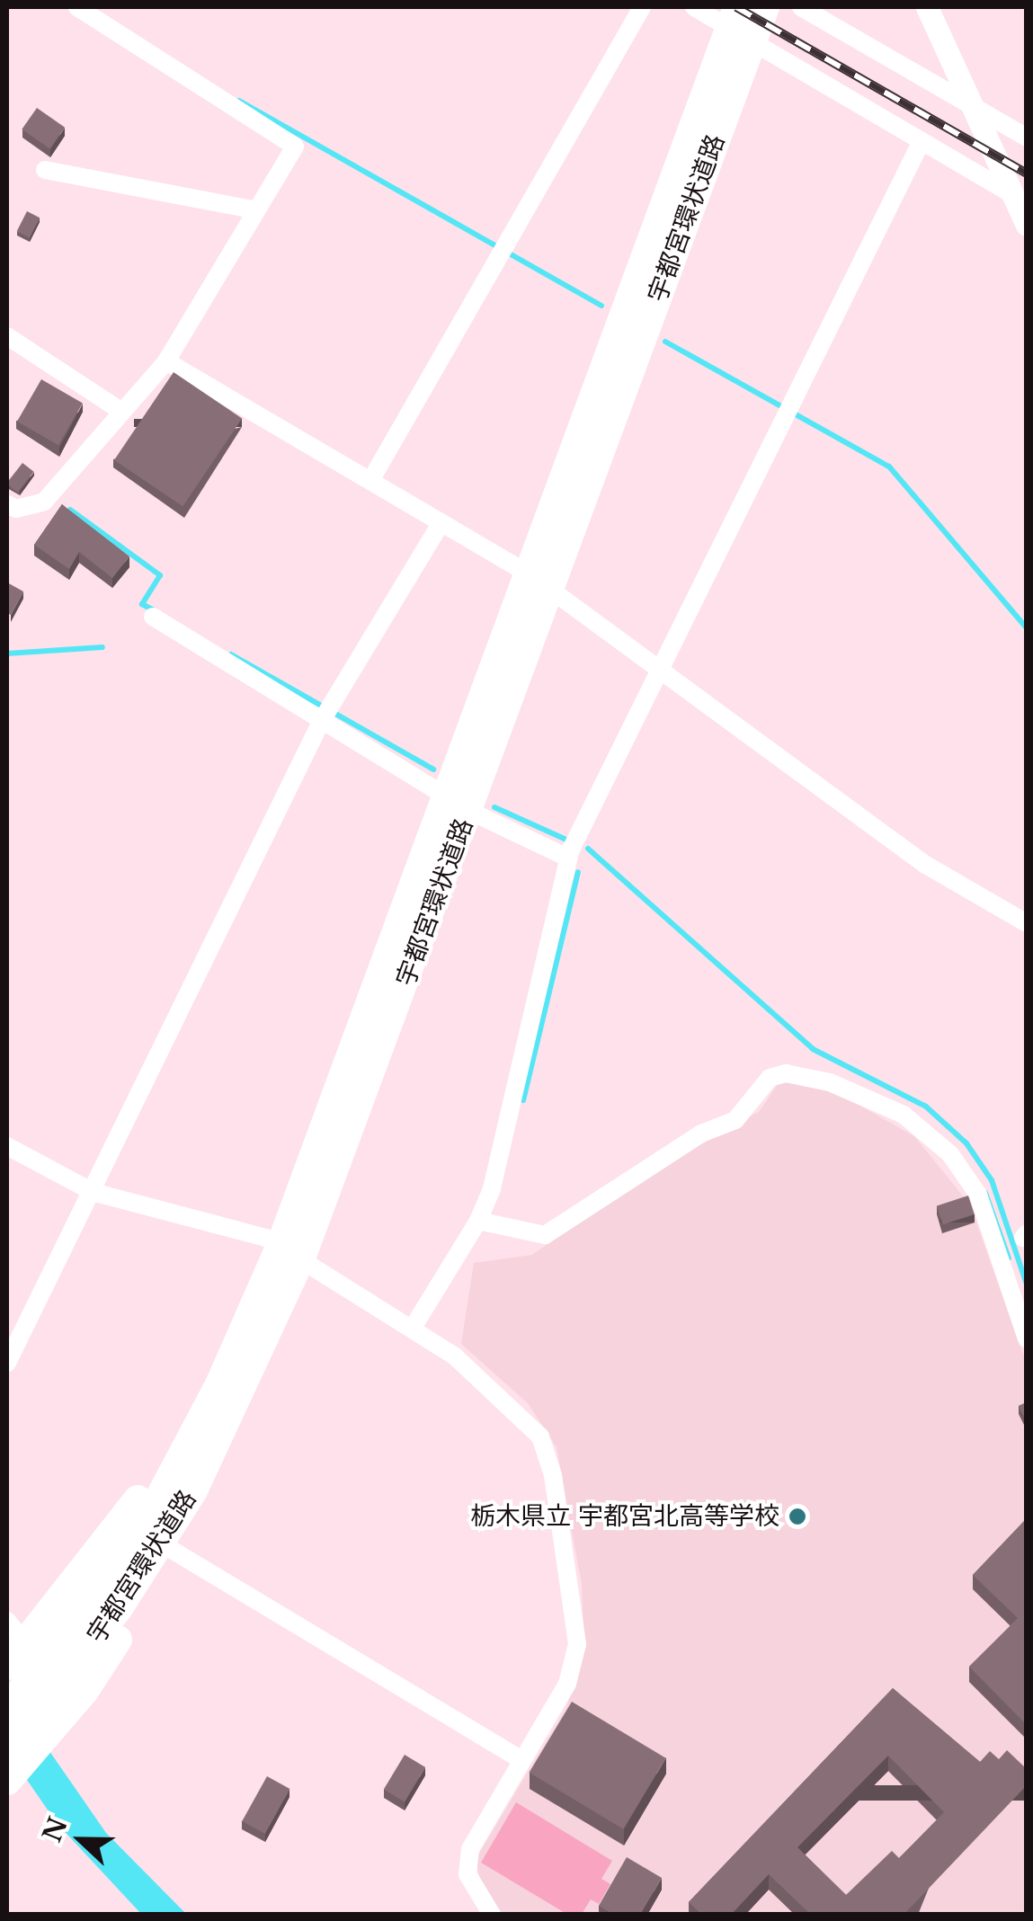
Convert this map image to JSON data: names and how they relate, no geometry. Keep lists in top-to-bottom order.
{
  "streets": {
    "highway": ["宇都宮環状道路"]
  },
  "places": ["栃木県立 宇都宮北高等学校"],
  "north": "left"
}
